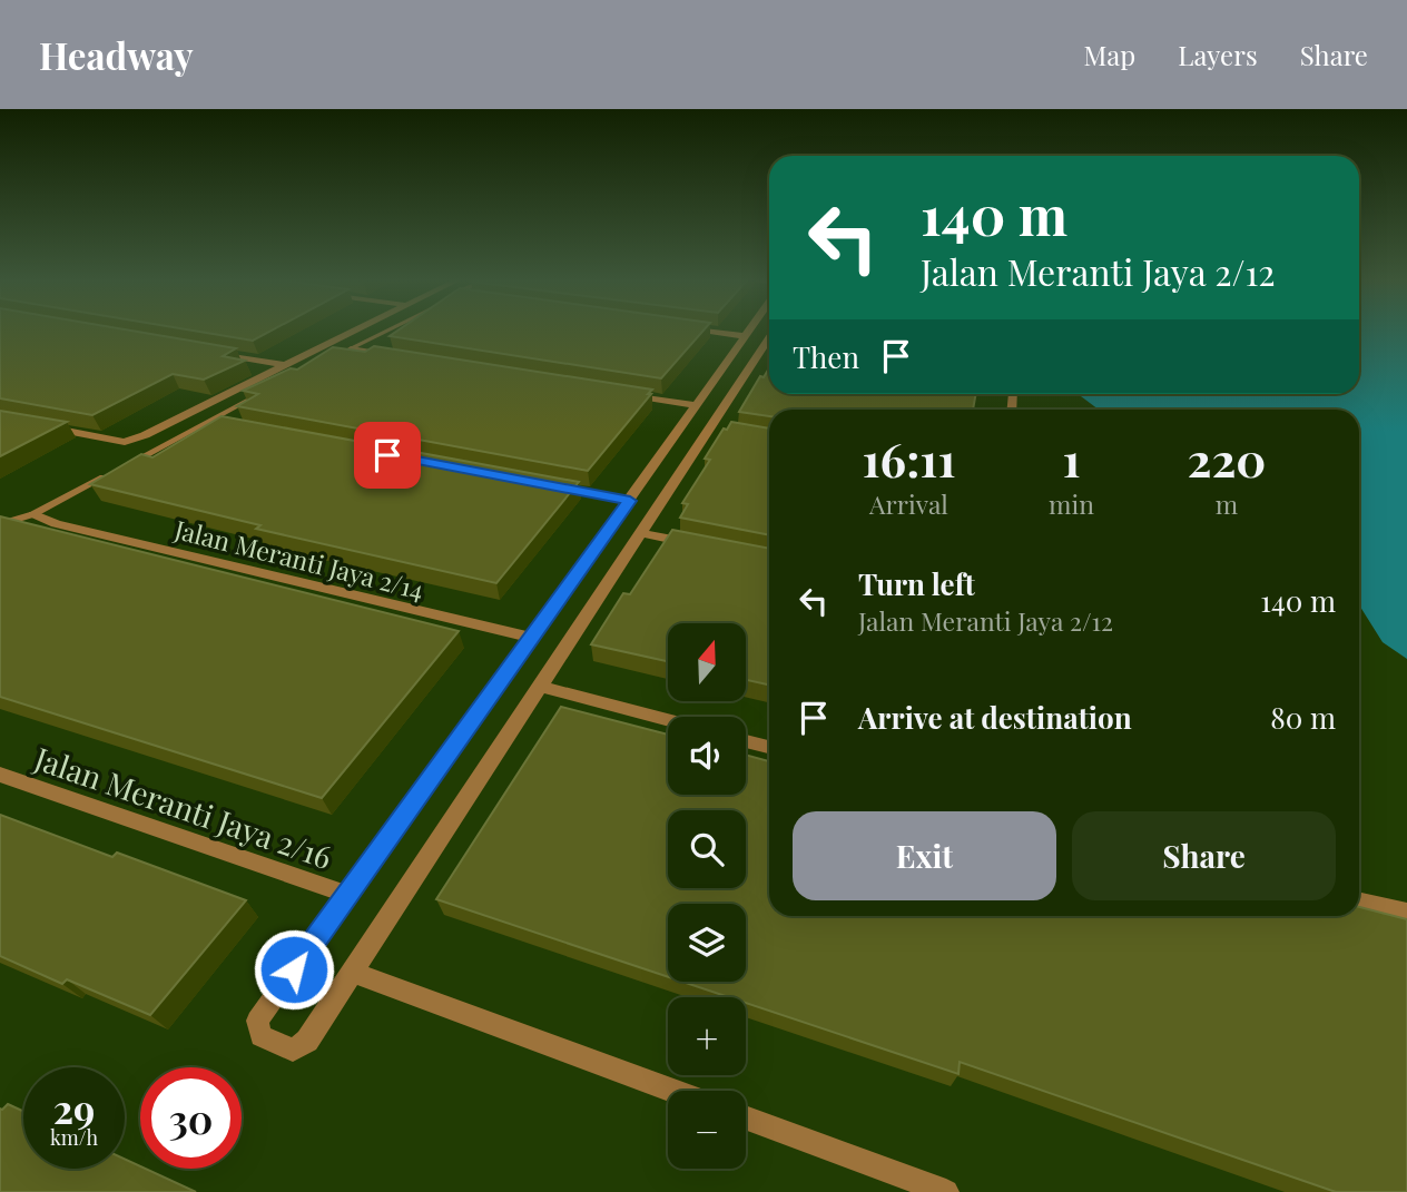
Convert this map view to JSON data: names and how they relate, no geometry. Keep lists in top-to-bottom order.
{
  "streets": {
    "street": ["Jalan Meranti Jaya 2/14", "Jalan Meranti Jaya 2/16"]
  },
  "north": "top",
  "page": {
    "header": "Headway",
    "nav": ["Map", "Layers", "Share"],
    "turn": ["140 m", "Jalan Meranti Jaya 2/12"],
    "then": "Then",
    "eta": [
      "16:11",
      "Arrival",
      "1",
      "min",
      "220",
      "m"
    ],
    "list": [
      {
        "name": "Turn left",
        "note": "Jalan Meranti Jaya 2/12",
        "value": "140 m"
      },
      {
        "name": "Arrive at destination",
        "value": "80 m"
      }
    ],
    "map_buttons": ["+", "−"],
    "buttons": ["Exit", "Share"],
    "speed": "29 km/h",
    "limit": "30"
  }
}
